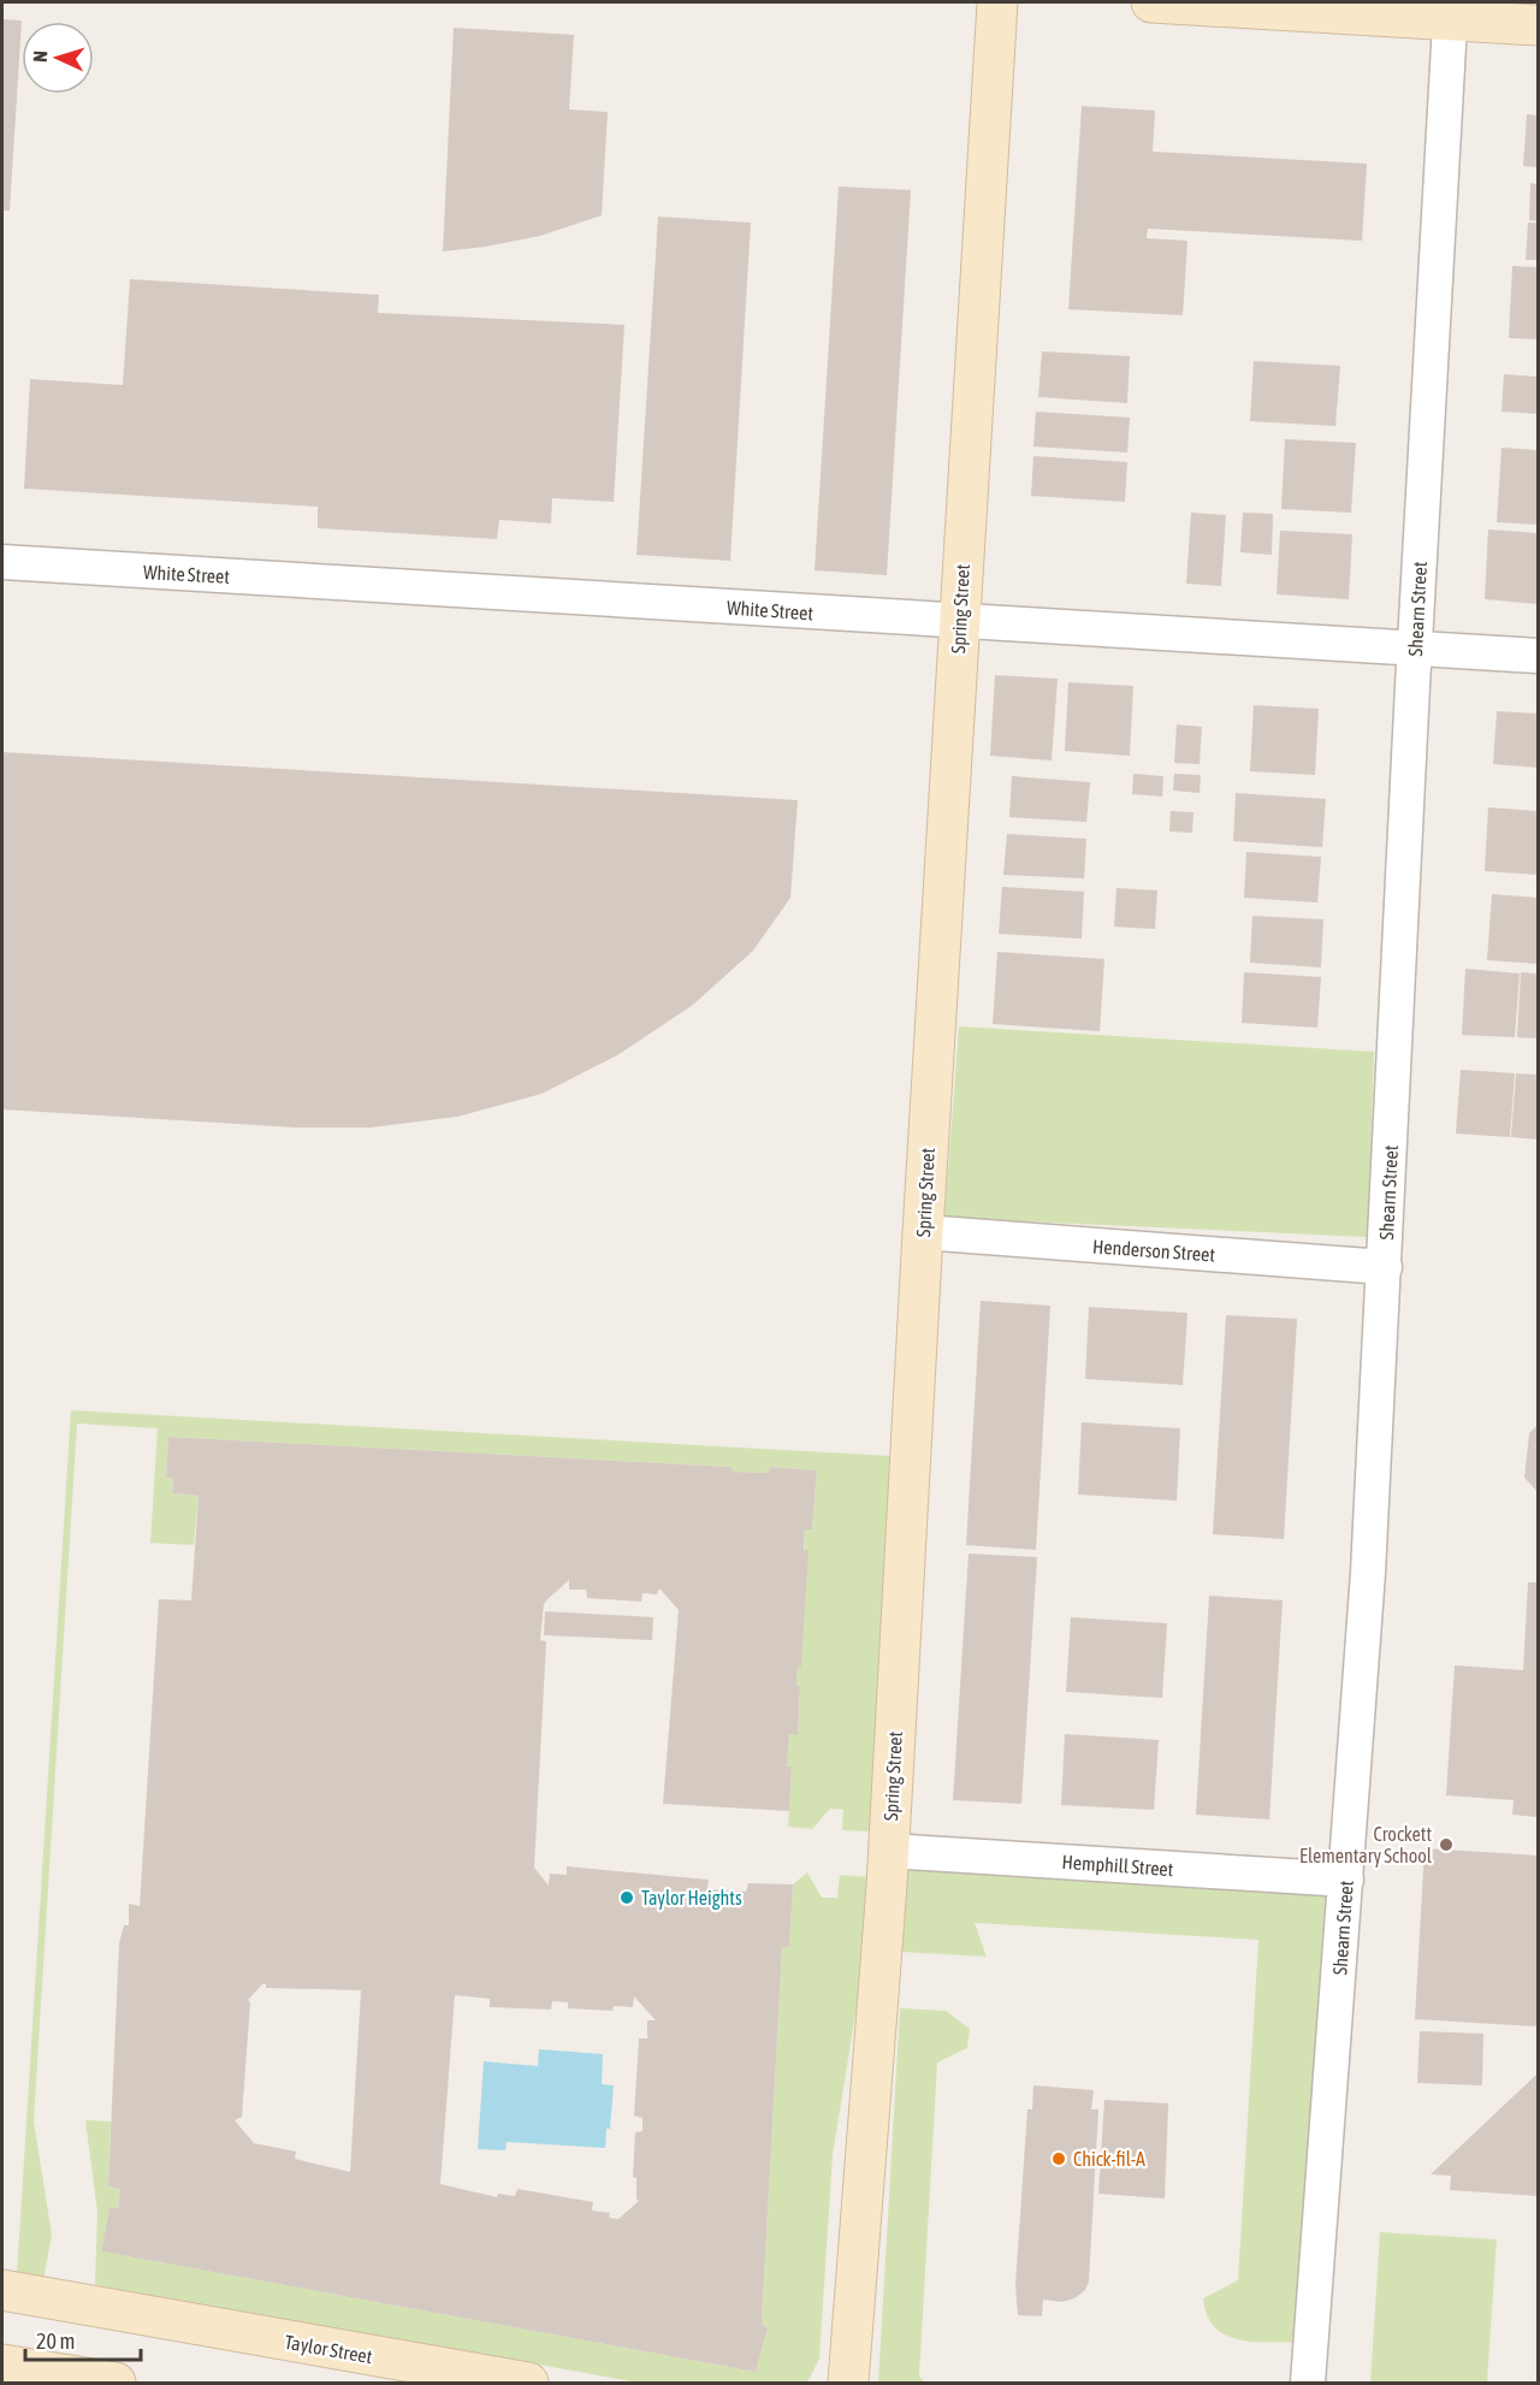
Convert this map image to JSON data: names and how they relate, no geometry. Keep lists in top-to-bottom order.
{
  "streets": {
    "street": [
      "White Street",
      "Spring Street",
      "Shearn Street",
      "Henderson Street",
      "Hemphill Street",
      "Taylor Street"
    ]
  },
  "crossings": [
    ["White Street", "Spring Street"],
    ["White Street", "Shearn Street"],
    ["Spring Street", "Henderson Street"],
    ["Spring Street", "Hemphill Street"],
    ["Shearn Street", "Henderson Street"],
    ["Shearn Street", "Hemphill Street"]
  ],
  "places": ["Crockett Elementary School", "Taylor Heights", "Chick-fil-A"],
  "scale_bar": "20 m",
  "north": "left"
}
